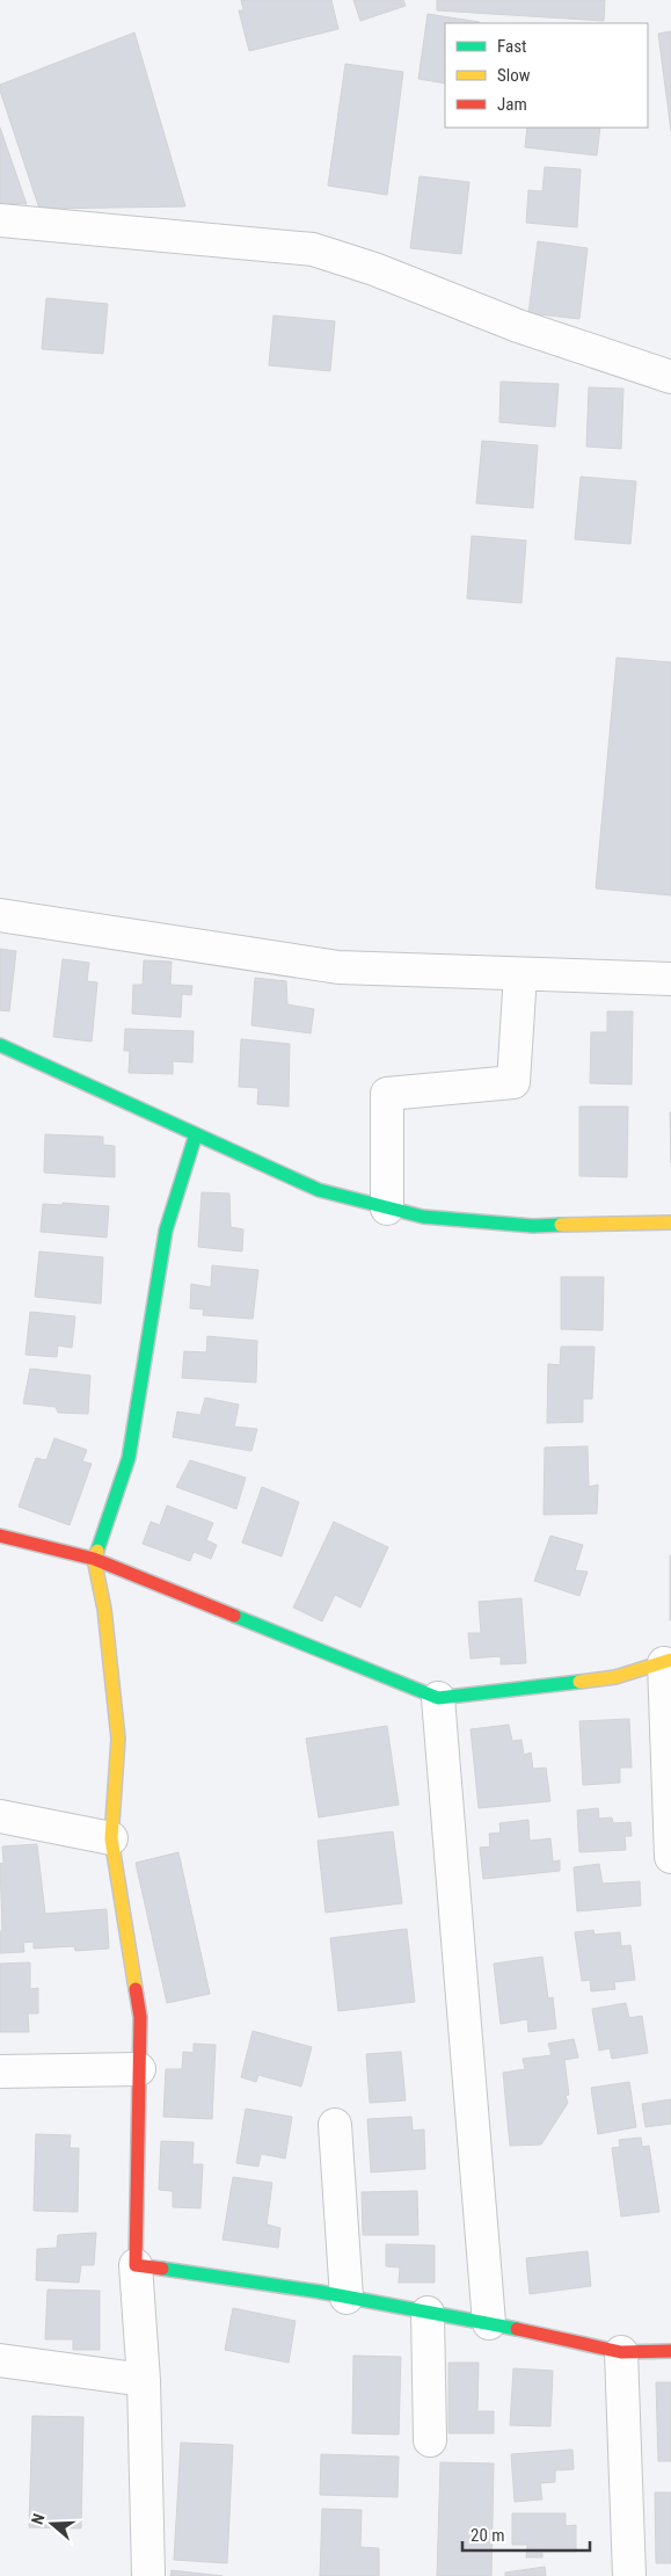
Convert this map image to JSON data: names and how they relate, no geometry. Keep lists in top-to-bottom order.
{
  "legend": ["Fast", "Slow", "Jam"],
  "scale_bar": "20 m",
  "north": "left"
}
